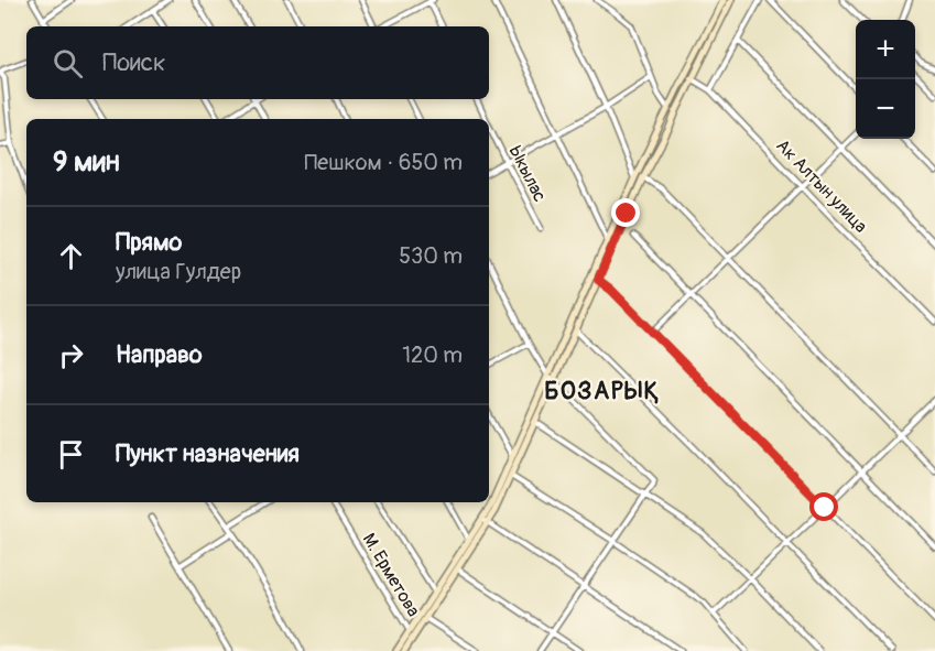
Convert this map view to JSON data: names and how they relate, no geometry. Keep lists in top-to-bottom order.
{
  "streets": {
    "street": ["Ыкылас", "Ак Алтын улица", "М. Ерметова"]
  },
  "districts": ["БОЗАРЫҚ"],
  "page": {
    "map_buttons": ["+", "−"],
    "search": "Поиск",
    "heading": ["9 мин", "Пешком · 650 m"],
    "list": [
      ["Прямо", "улица Гулдер", "530 m"],
      ["Направо", "120 m"],
      "Пункт назначения"
    ]
  }
}
